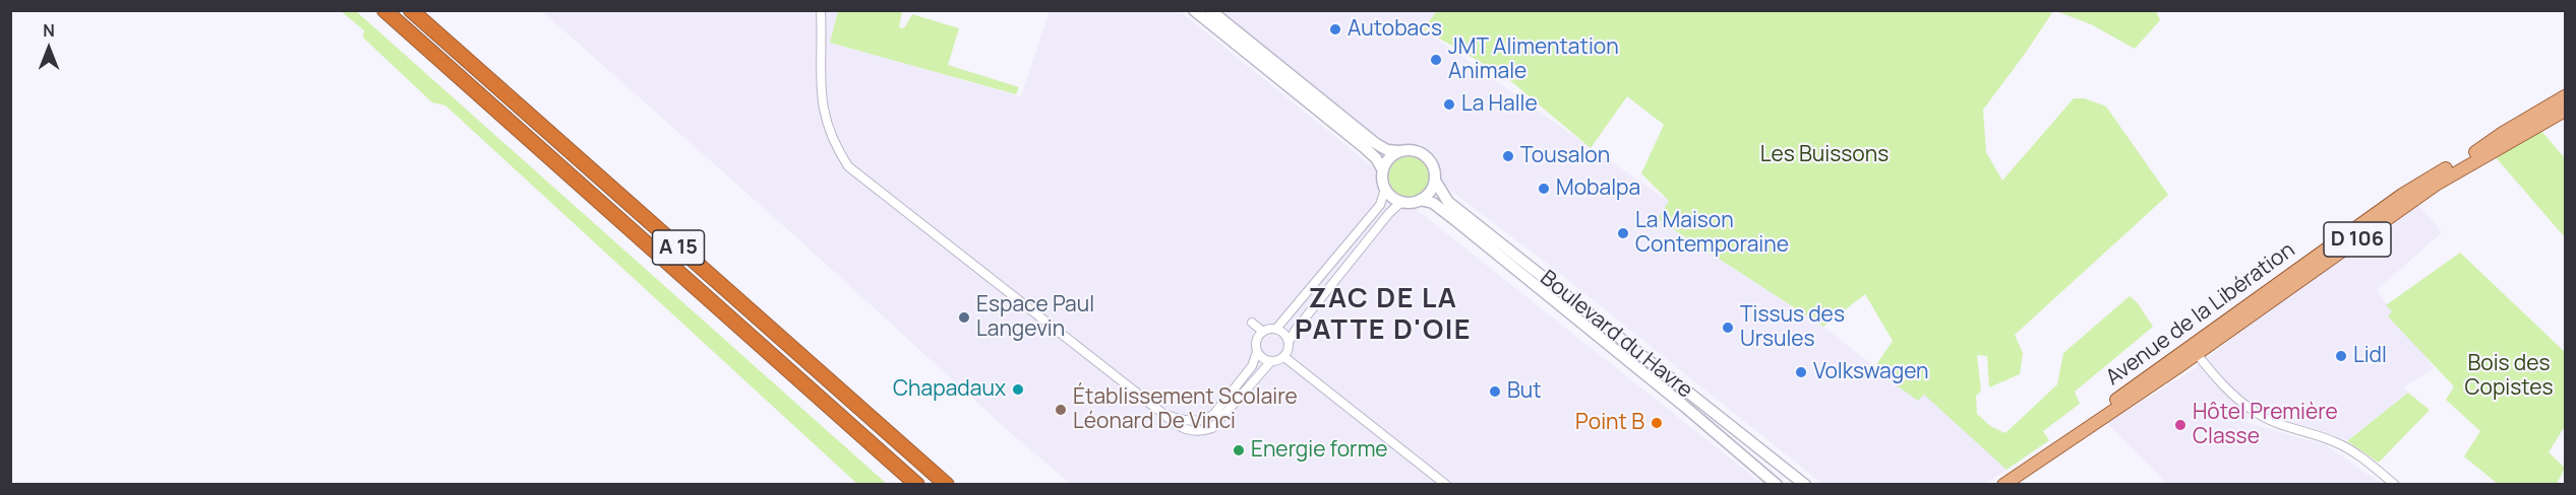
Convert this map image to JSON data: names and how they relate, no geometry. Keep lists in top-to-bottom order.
{
  "streets": {
    "highway": ["A 15"],
    "main road": ["D 106", "Avenue de la Libération", "Boulevard du Havre"]
  },
  "districts": ["ZAC DE LA PATTE D'OIE"],
  "parks": ["Les Buissons", "Bois des Copistes"],
  "places": [
    "Autobacs",
    "JMT Alimentation Animale",
    "La Halle",
    "Tousalon",
    "Mobalpa",
    "La Maison Contemporaine",
    "Espace Paul Langevin",
    "Tissus des Ursules",
    "Lidl",
    "Volkswagen",
    "Chapadaux",
    "But",
    "Établissement Scolaire Léonard De Vinci",
    "Point B",
    "Hôtel Première Classe",
    "Energie forme"
  ],
  "north": "top"
}
